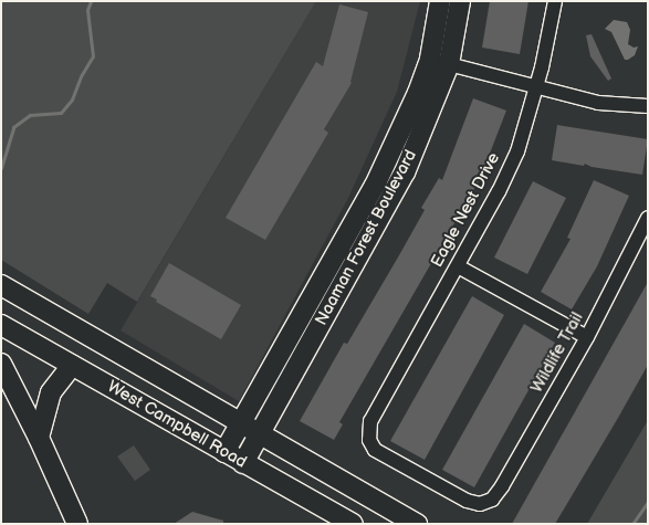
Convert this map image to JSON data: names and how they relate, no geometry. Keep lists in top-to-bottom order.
{
  "streets": {
    "main road": ["Naaman Forest Boulevard", "West Campbell Road"],
    "street": ["Eagle Nest Drive", "Wildlife Trail"]
  },
  "crossings": [
    ["Eagle Nest Drive", "Wildlife Trail"],
    ["Naaman Forest Boulevard", "West Campbell Road"]
  ]
}
